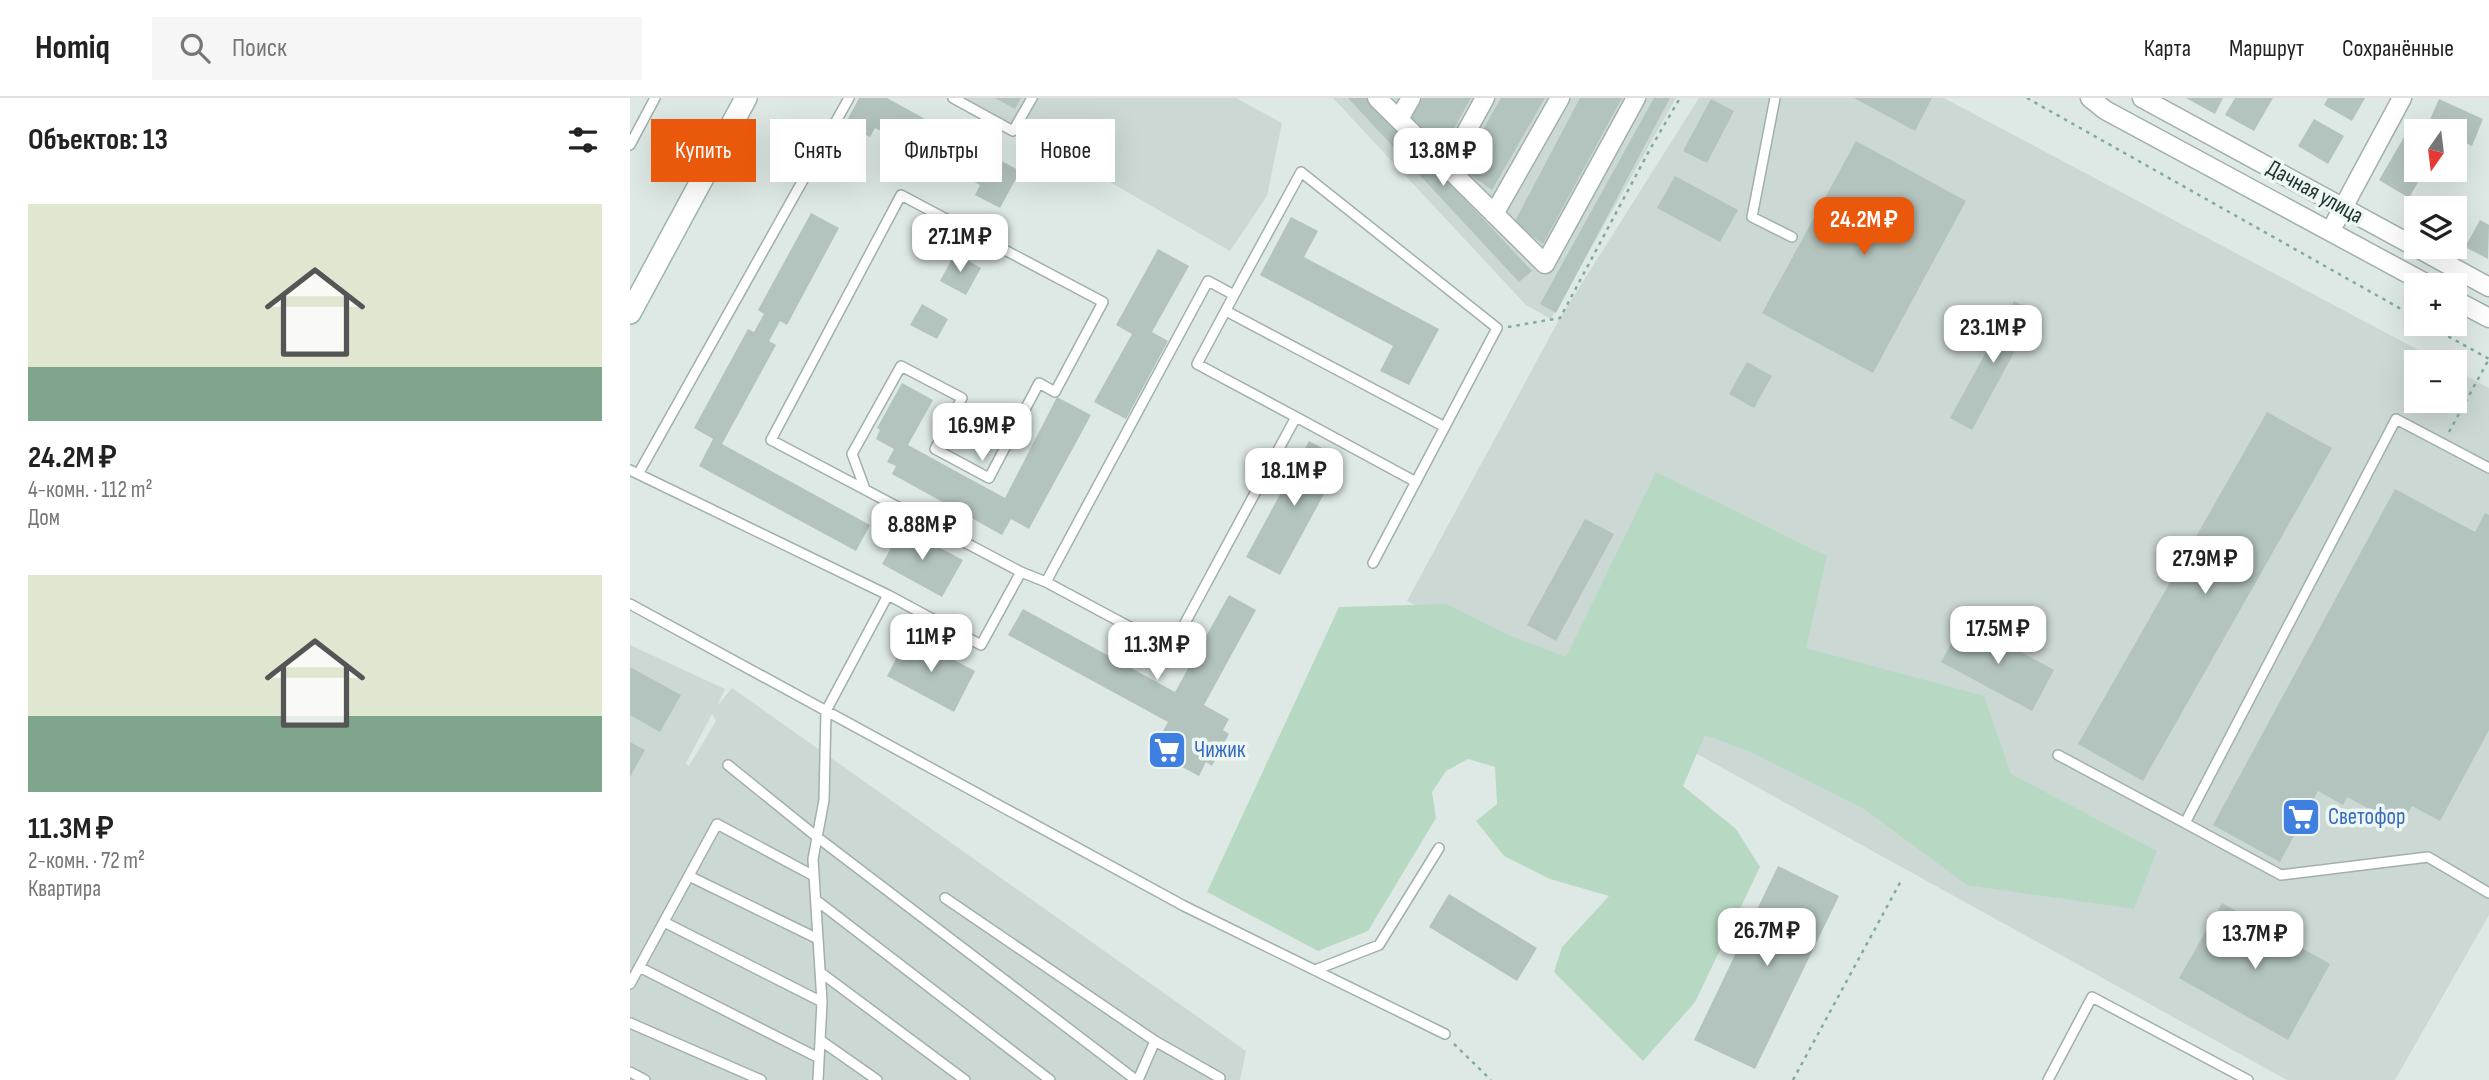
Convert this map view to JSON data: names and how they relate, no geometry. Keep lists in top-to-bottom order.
{
  "streets": {
    "street": ["Дачная улица"]
  },
  "places": {
    "supermarket": ["Чижик", "Светофор"]
  },
  "north": "bottom",
  "page": {
    "header": "Homiq",
    "search": "Поиск",
    "nav": ["Карта", "Маршрут", "Сохранённые"],
    "heading": "Объектов: 13",
    "map_buttons": ["+", "−"],
    "chip": [
      "Купить",
      "Снять",
      "Фильтры",
      "Новое"
    ],
    "price": [
      "13.8M ₽",
      "24.2M ₽",
      "27.1M ₽",
      "23.1M ₽",
      "16.9M ₽",
      "18.1M ₽",
      "8.88M ₽",
      "27.9M ₽",
      "17.5M ₽",
      "11M ₽",
      "11.3M ₽",
      "26.7M ₽",
      "13.7M ₽"
    ],
    "list": [
      {
        "name": "24.2M ₽",
        "note": "4-комн. · 112 m² · Дом"
      },
      {
        "name": "11.3M ₽",
        "note": "2-комн. · 72 m² · Квартира"
      }
    ]
  }
}
